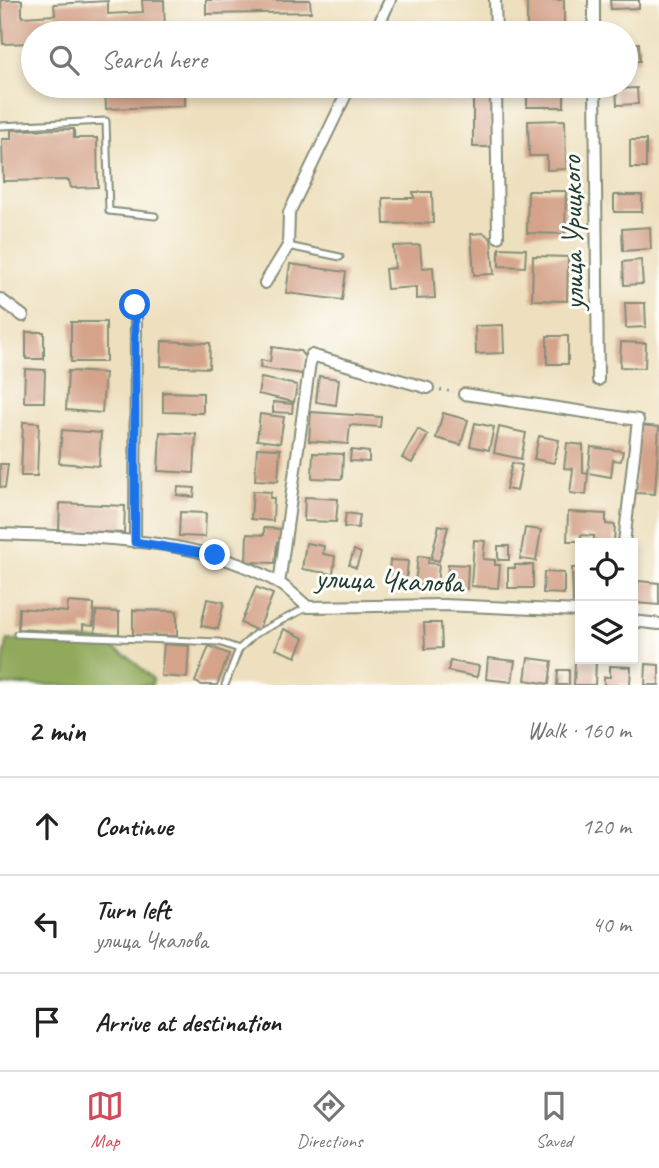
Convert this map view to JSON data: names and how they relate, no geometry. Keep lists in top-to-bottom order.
{
  "streets": {
    "street": ["улица Урицкого", "улица Чкалова"]
  },
  "page": {
    "search": "Search here",
    "heading": ["2 min", "Walk · 160 m"],
    "list": [
      ["Continue", "120 m"],
      ["Turn left", "улица Чкалова", "40 m"],
      "Arrive at destination"
    ],
    "nav": ["Map", "Directions", "Saved"]
  }
}
